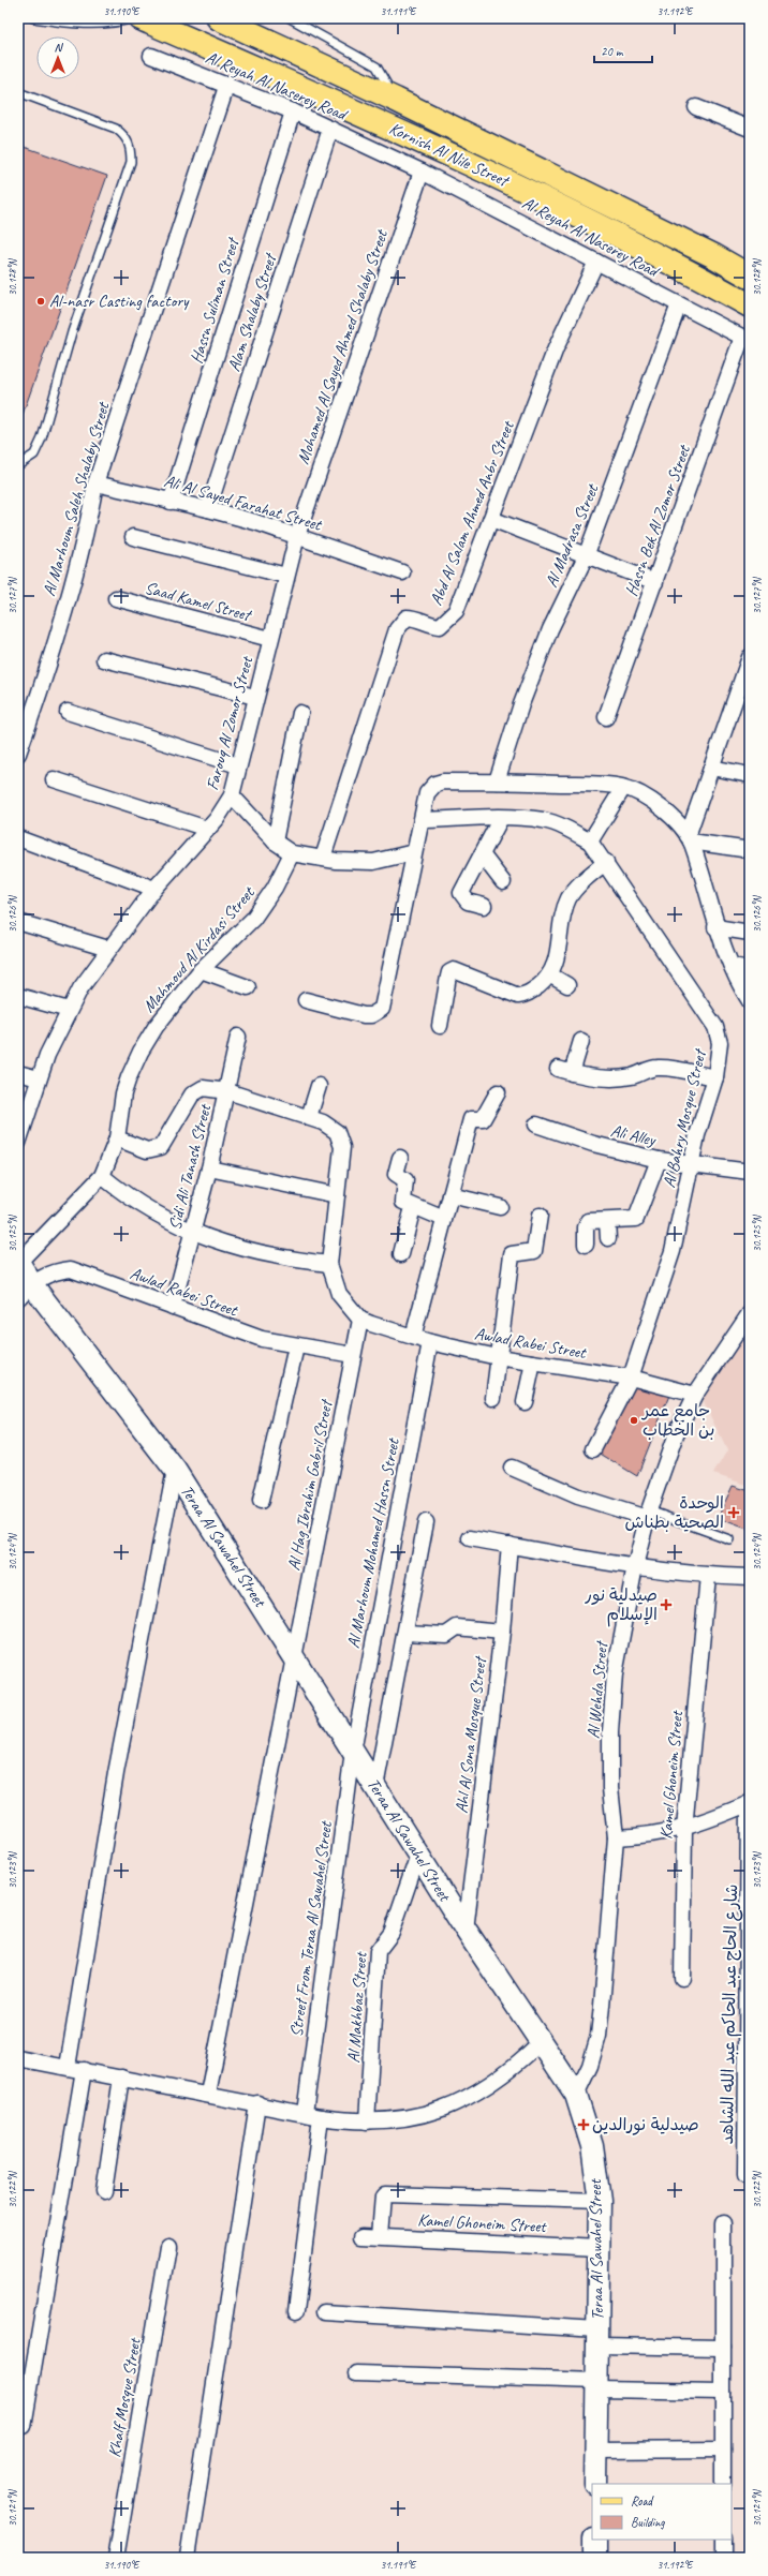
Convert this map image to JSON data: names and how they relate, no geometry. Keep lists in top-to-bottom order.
{
  "streets": {
    "main road": ["Kornish Al Nile Street", "Teraa Al Sawahel Street"],
    "street": [
      "Al Reyah Al Naserey Road",
      "Hassn Suliman Street",
      "Alam Shalaby Street",
      "Mohamed Al Sayed Ahmed Shalaby Street",
      "Al Marhoum Saleh Shalaby Street",
      "Ali Al Sayed Farahat Street",
      "Abd Al Salam Ahmed Anbr Street",
      "Hassn Bek Al Zomor Street",
      "Al Madrasa Street",
      "Saad Kamel Street",
      "Farouq Al Zomor Street",
      "Mahmoud Al Kirdasi Street",
      "Al Bahry Mosque Street",
      "Ali Alley",
      "Sidi Ali Tanash Street",
      "Awlad Rabei Street",
      "Al Hag Ibrahim Gabril Street",
      "Al Marhoum Mohamed Hassn Street",
      "Al Wehda Street",
      "Ahl Al Sona Mosque Street",
      "Kamel Ghoneim Street",
      "Street From Teraa Al Sawahel Street",
      "Al Makhbaz Street",
      "شارع الحاج عبد الحاكم عبد الله الشاهد",
      "Khalf Mosque Street"
    ]
  },
  "crossings": [
    ["Al Reyah Al Naserey Road", "Hassn Suliman Street"],
    ["Al Reyah Al Naserey Road", "Alam Shalaby Street"],
    ["Al Reyah Al Naserey Road", "Mohamed Al Sayed Ahmed Shalaby Street"],
    ["Al Reyah Al Naserey Road", "Al Marhoum Saleh Shalaby Street"],
    ["Al Reyah Al Naserey Road", "Abd Al Salam Ahmed Anbr Street"],
    ["Al Reyah Al Naserey Road", "Hassn Bek Al Zomor Street"],
    ["Al Reyah Al Naserey Road", "Al Madrasa Street"],
    ["Hassn Suliman Street", "Ali Al Sayed Farahat Street"],
    ["Alam Shalaby Street", "Ali Al Sayed Farahat Street"],
    ["Mohamed Al Sayed Ahmed Shalaby Street", "Ali Al Sayed Farahat Street"],
    ["Mohamed Al Sayed Ahmed Shalaby Street", "Farouq Al Zomor Street"],
    ["Al Marhoum Saleh Shalaby Street", "Ali Al Sayed Farahat Street"],
    ["Ali Al Sayed Farahat Street", "Farouq Al Zomor Street"],
    ["Saad Kamel Street", "Farouq Al Zomor Street"],
    ["Mahmoud Al Kirdasi Street", "Teraa Al Sawahel Street"],
    ["Al Bahry Mosque Street", "Ali Alley"],
    ["Al Bahry Mosque Street", "Awlad Rabei Street"],
    ["Sidi Ali Tanash Street", "Awlad Rabei Street"],
    ["Awlad Rabei Street", "Al Hag Ibrahim Gabril Street"],
    ["Awlad Rabei Street", "Al Marhoum Mohamed Hassn Street"],
    ["Awlad Rabei Street", "Teraa Al Sawahel Street"],
    ["Awlad Rabei Street", "Al Wehda Street"],
    ["Al Hag Ibrahim Gabril Street", "Teraa Al Sawahel Street"],
    ["Al Marhoum Mohamed Hassn Street", "Teraa Al Sawahel Street"],
    ["Al Marhoum Mohamed Hassn Street", "Street From Teraa Al Sawahel Street"],
    ["Teraa Al Sawahel Street", "Al Wehda Street"],
    ["Teraa Al Sawahel Street", "Ahl Al Sona Mosque Street"],
    ["Teraa Al Sawahel Street", "Kamel Ghoneim Street"],
    ["Teraa Al Sawahel Street", "Street From Teraa Al Sawahel Street"],
    ["Teraa Al Sawahel Street", "Al Makhbaz Street"]
  ],
  "places": {
    "other": ["Al-nasr Casting factory", "جامع عمر بن الخطاب"],
    "health": ["الوحدة الصحية بطناش", "صيدلية نور الإسلام", "صيدلية نورالدين"]
  },
  "legend": ["Road", "Building"],
  "scale_bar": "20 m",
  "north": "top",
  "coordinates": [
    "31.190°E",
    "31.191°E",
    "31.192°E",
    "30.128°N",
    "30.127°N",
    "30.126°N",
    "30.125°N",
    "30.124°N",
    "30.123°N",
    "30.122°N",
    "30.121°N"
  ]
}
